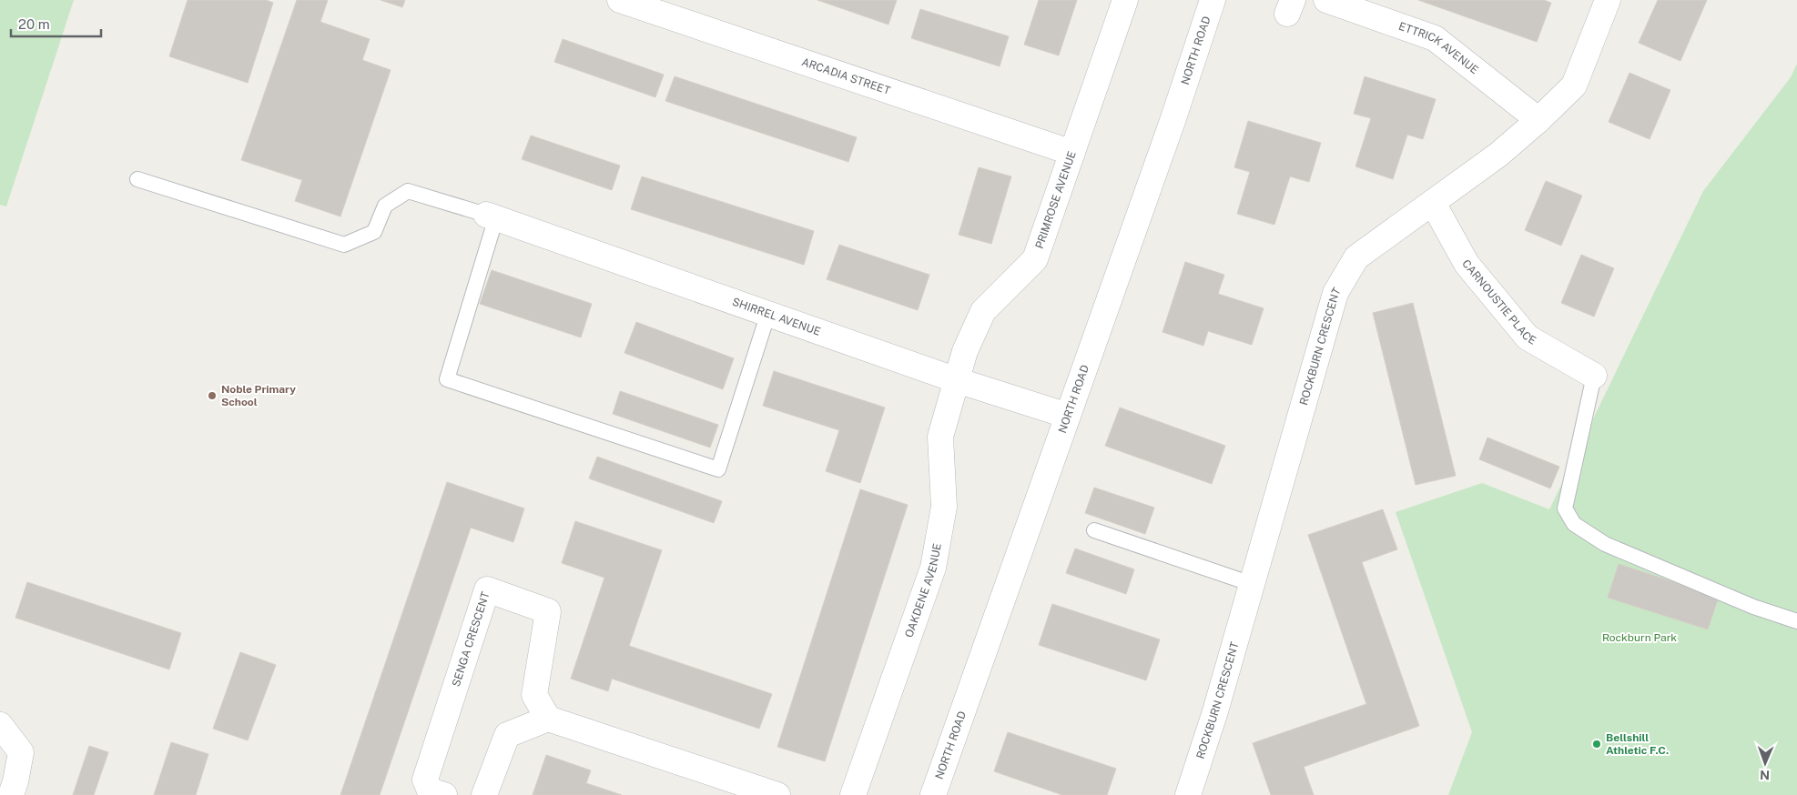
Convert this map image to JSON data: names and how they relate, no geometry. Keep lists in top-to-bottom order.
{
  "streets": {
    "street": [
      "ETTRICK AVENUE",
      "NORTH ROAD",
      "ARCADIA STREET",
      "PRIMROSE AVENUE",
      "CARNOUSTIE PLACE",
      "SHIRREL AVENUE",
      "ROCKBURN CRESCENT",
      "OAKDENE AVENUE",
      "SENGA CRESCENT"
    ]
  },
  "crossings": [
    ["ETTRICK AVENUE", "ROCKBURN CRESCENT"],
    ["NORTH ROAD", "SHIRREL AVENUE"],
    ["ARCADIA STREET", "PRIMROSE AVENUE"],
    ["PRIMROSE AVENUE", "SHIRREL AVENUE"],
    ["PRIMROSE AVENUE", "OAKDENE AVENUE"],
    ["CARNOUSTIE PLACE", "ROCKBURN CRESCENT"],
    ["SHIRREL AVENUE", "OAKDENE AVENUE"]
  ],
  "parks": ["Rockburn Park"],
  "places": ["Noble Primary School", "Bellshill Athletic F.C."],
  "scale_bar": "20 m",
  "north": "bottom"
}
